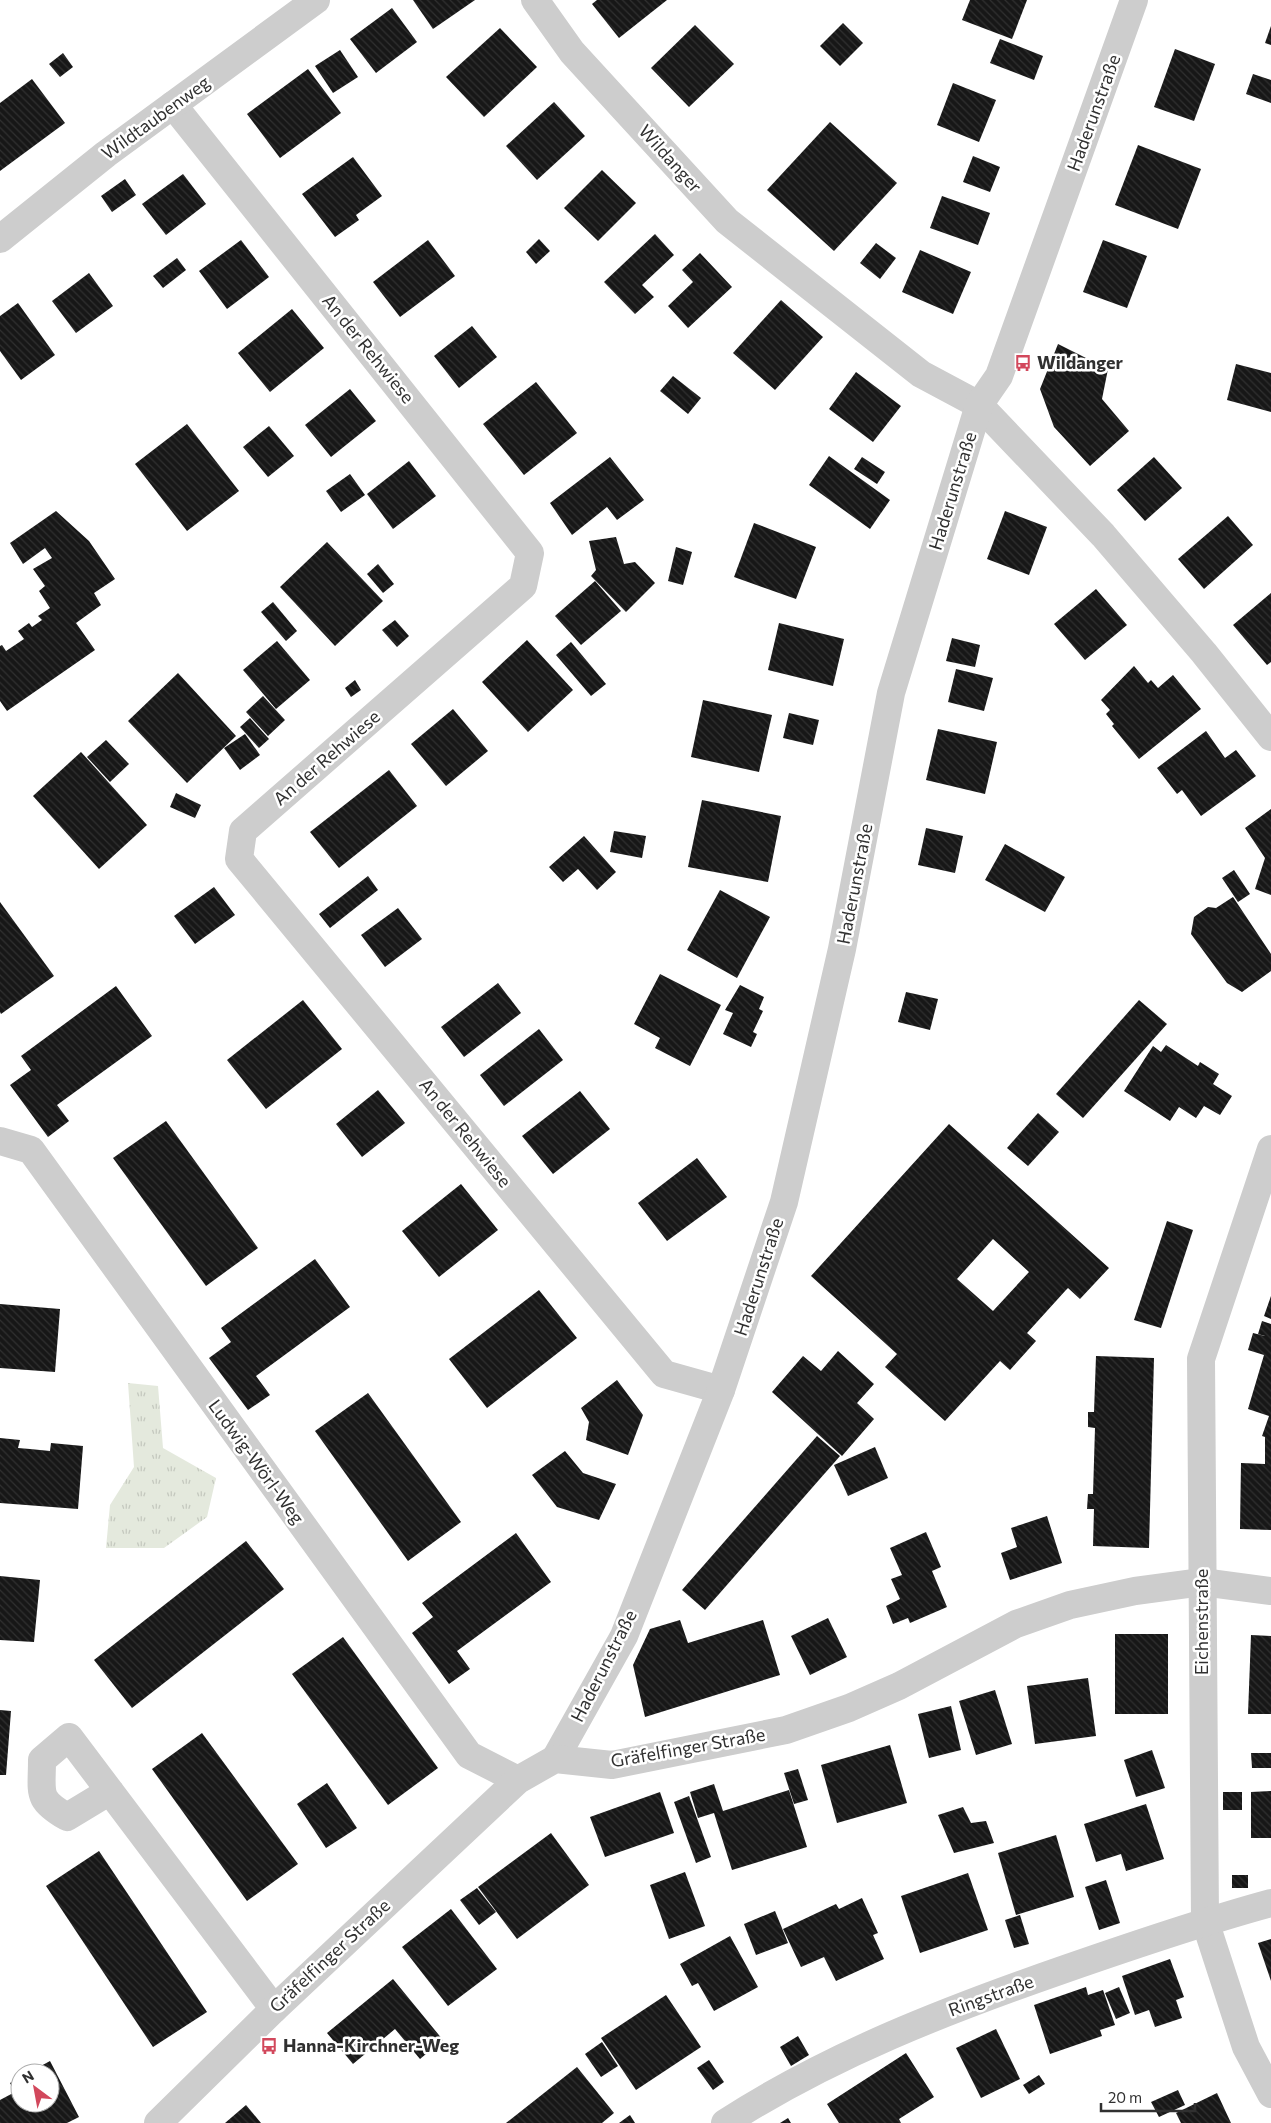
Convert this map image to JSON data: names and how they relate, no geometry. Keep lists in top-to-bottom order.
{
  "streets": {
    "street": [
      "Haderunstraße",
      "Wildtaubenweg",
      "Wildanger",
      "An der Rehwiese",
      "Ludwig-Wörl-Weg",
      "Eichenstraße",
      "Gräfelfinger Straße",
      "Ringstraße"
    ]
  },
  "crossings": [
    ["Haderunstraße", "Wildanger"],
    ["Haderunstraße", "An der Rehwiese"],
    ["Haderunstraße", "Gräfelfinger Straße"],
    ["Wildtaubenweg", "An der Rehwiese"],
    ["Ludwig-Wörl-Weg", "Gräfelfinger Straße"],
    ["Eichenstraße", "Gräfelfinger Straße"],
    ["Eichenstraße", "Ringstraße"]
  ],
  "places": {
    "bus stop": ["Wildanger", "Hanna-Kirchner-Weg"]
  },
  "scale_bar": "20 m",
  "north": "top left"
}
